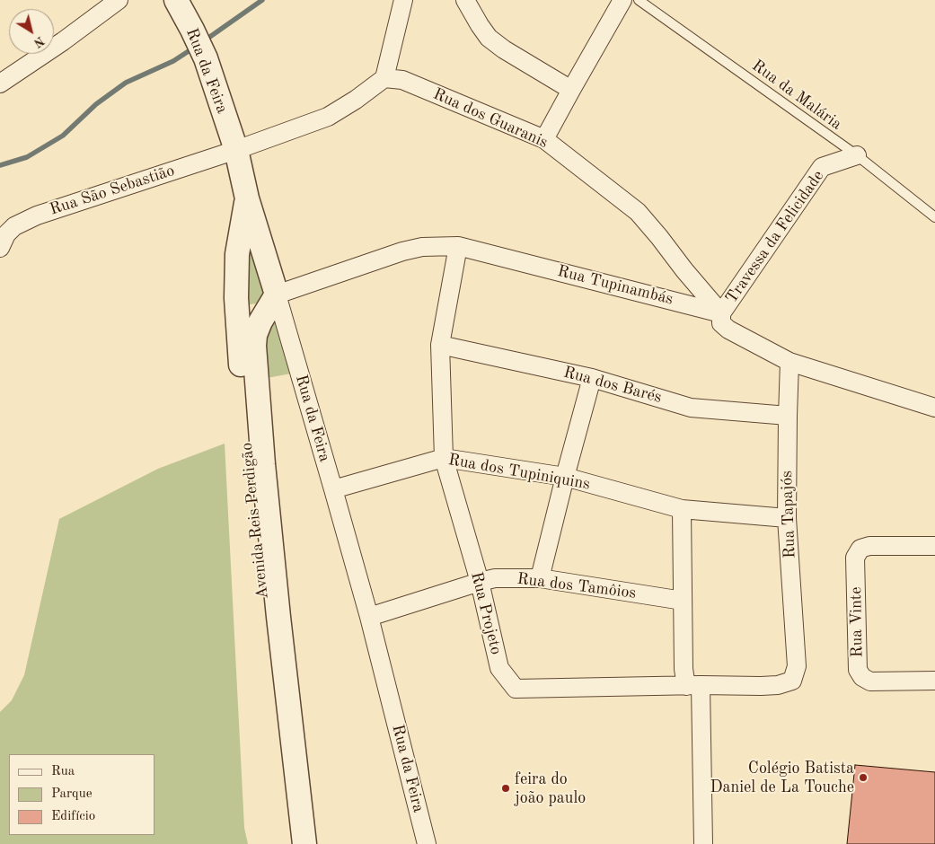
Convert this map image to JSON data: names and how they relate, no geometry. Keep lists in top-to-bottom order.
{
  "streets": {
    "street": [
      "Rua da Feira",
      "Rua dos Guaranis",
      "Rua São Sebastião",
      "Travessa da Felicidade",
      "Rua Tupinambás",
      "Rua dos Barés",
      "Rua dos Tupiniquins",
      "Rua Tapajós",
      "Avenida Reis Perdigão",
      "Rua dos Tamôios",
      "Rua Projeto",
      "Rua Vinte"
    ],
    "lane": ["Rua da Malária"]
  },
  "crossings": [
    ["Rua da Feira", "Rua São Sebastião"],
    ["Rua da Feira", "Rua Tupinambás"],
    ["Rua da Feira", "Rua dos Tupiniquins"],
    ["Rua da Feira", "Avenida Reis Perdigão"],
    ["Rua da Feira", "Rua dos Tamôios"],
    ["Rua da Malária", "Travessa da Felicidade"],
    ["Rua dos Guaranis", "Travessa da Felicidade"],
    ["Rua dos Guaranis", "Rua Tupinambás"],
    ["Travessa da Felicidade", "Rua Tupinambás"],
    ["Rua Tupinambás", "Avenida Reis Perdigão"],
    ["Rua Tupinambás", "Rua Projeto"],
    ["Rua dos Barés", "Rua Tapajós"],
    ["Rua dos Barés", "Rua Projeto"],
    ["Rua dos Tupiniquins", "Rua Tapajós"],
    ["Rua dos Tupiniquins", "Rua Projeto"],
    ["Rua Tapajós", "Rua Projeto"],
    ["Rua dos Tamôios", "Rua Projeto"]
  ],
  "places": ["Colégio Batista Daniel de La Touche", "feira do joão paulo"],
  "legend": ["Rua", "Parque", "Edifício"],
  "north": "bottom right"
}
